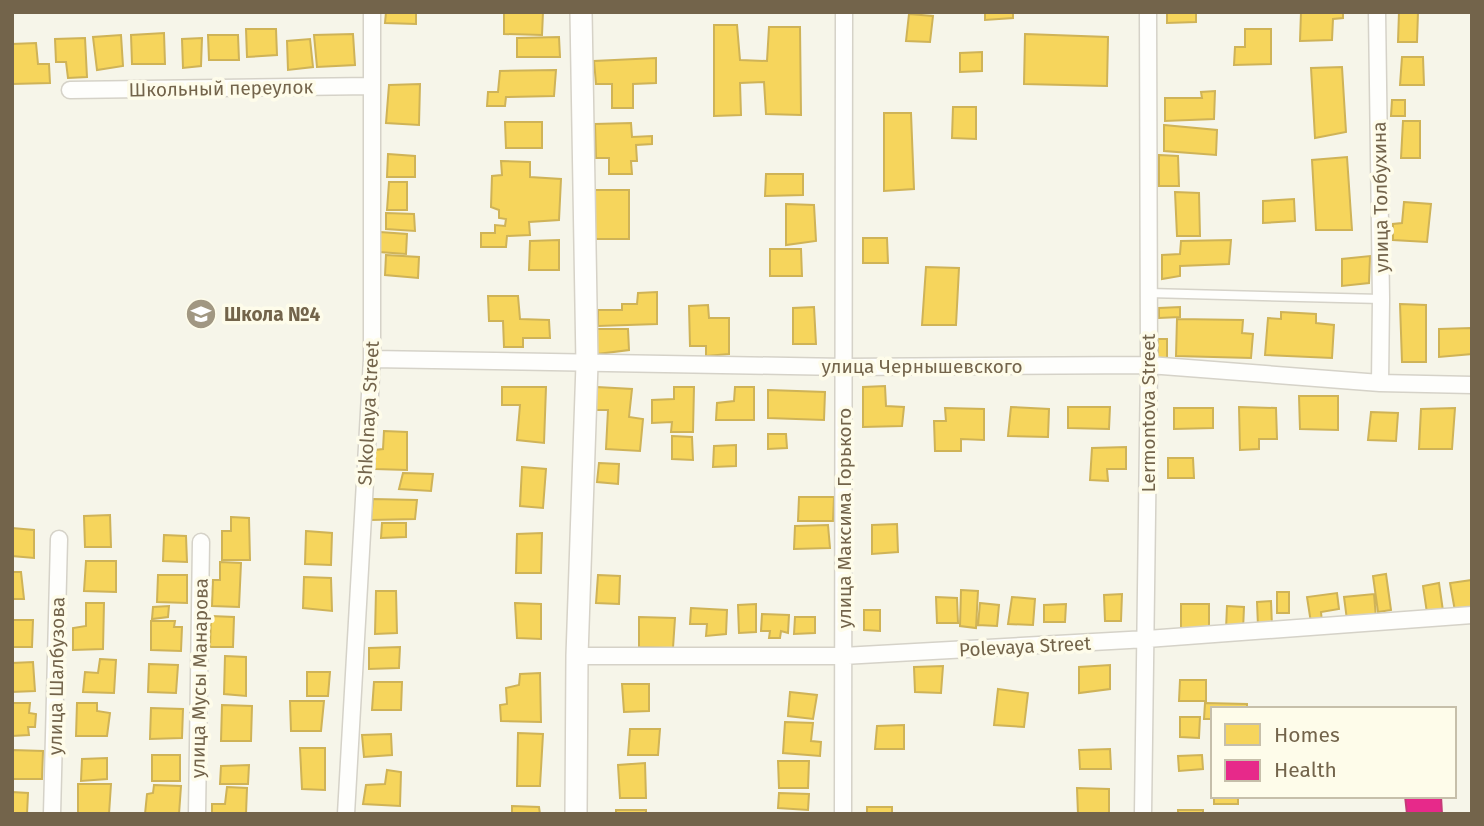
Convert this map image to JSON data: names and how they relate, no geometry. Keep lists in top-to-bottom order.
{
  "streets": {
    "street": [
      "Школьный переулок",
      "улица Толбухина",
      "улица Чернышевского",
      "Shkolnaya Street",
      "Lermontova Street",
      "улица Максима Горького",
      "Polevaya Street",
      "улица Шалбузова",
      "улица Мусы Манарова"
    ]
  },
  "crossings": [
    ["Школьный переулок", "Shkolnaya Street"],
    ["улица Толбухина", "улица Чернышевского"],
    ["улица Чернышевского", "Shkolnaya Street"],
    ["улица Чернышевского", "Lermontova Street"],
    ["улица Чернышевского", "улица Максима Горького"],
    ["Lermontova Street", "Polevaya Street"],
    ["улица Максима Горького", "Polevaya Street"]
  ],
  "places": {
    "school or university": ["Школа №4"]
  },
  "legend": ["Homes", "Health"]
}
